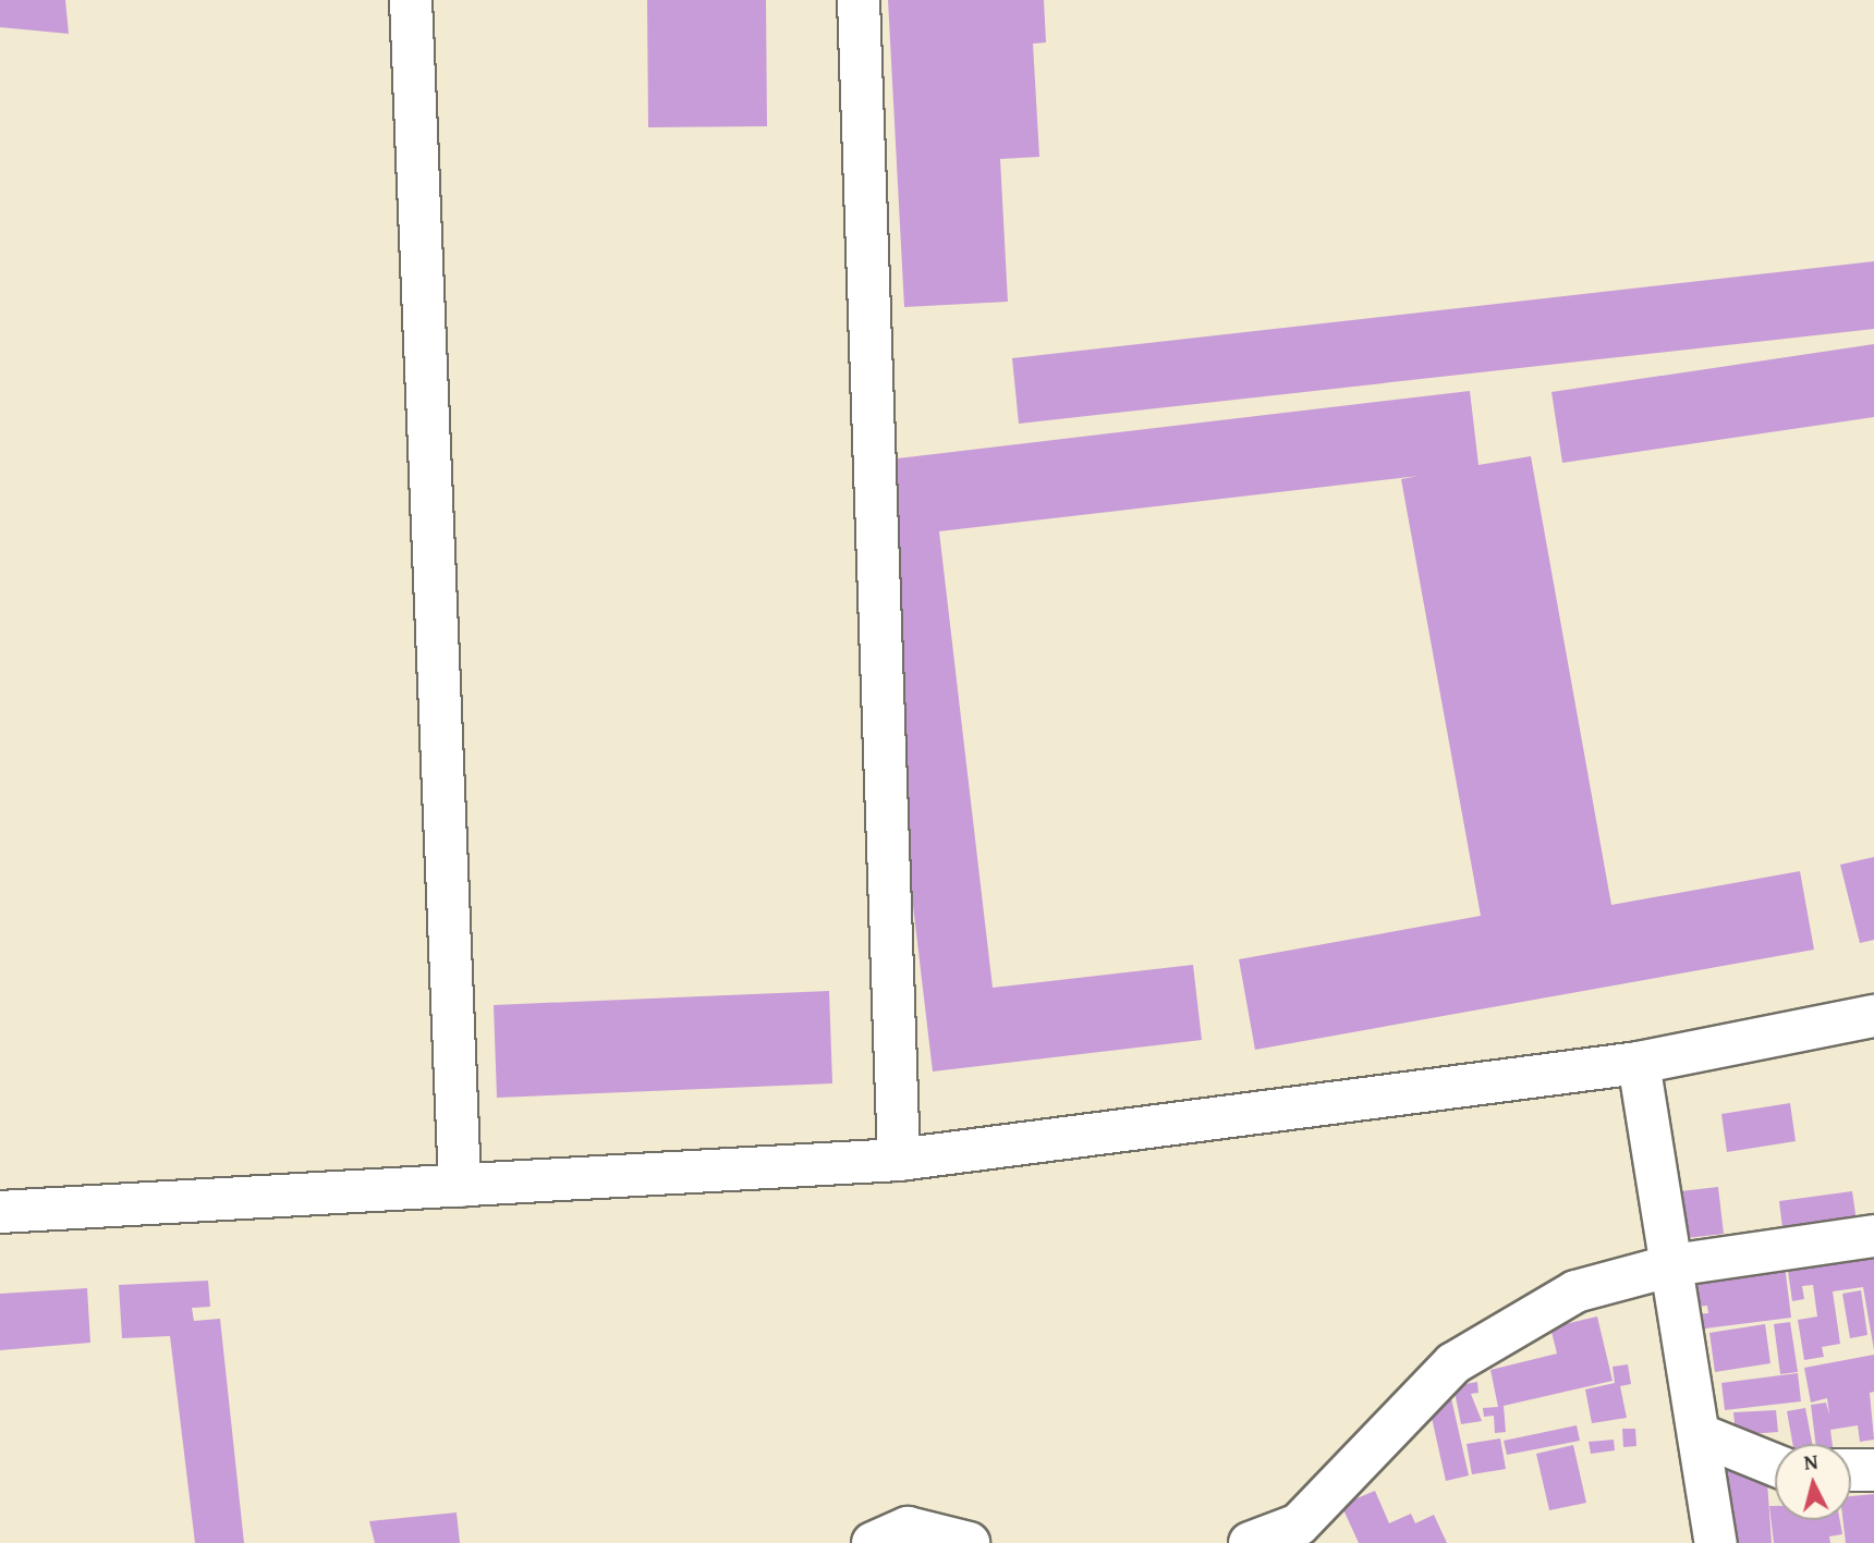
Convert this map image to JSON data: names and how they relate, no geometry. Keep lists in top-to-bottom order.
{
  "north": "top"
}
